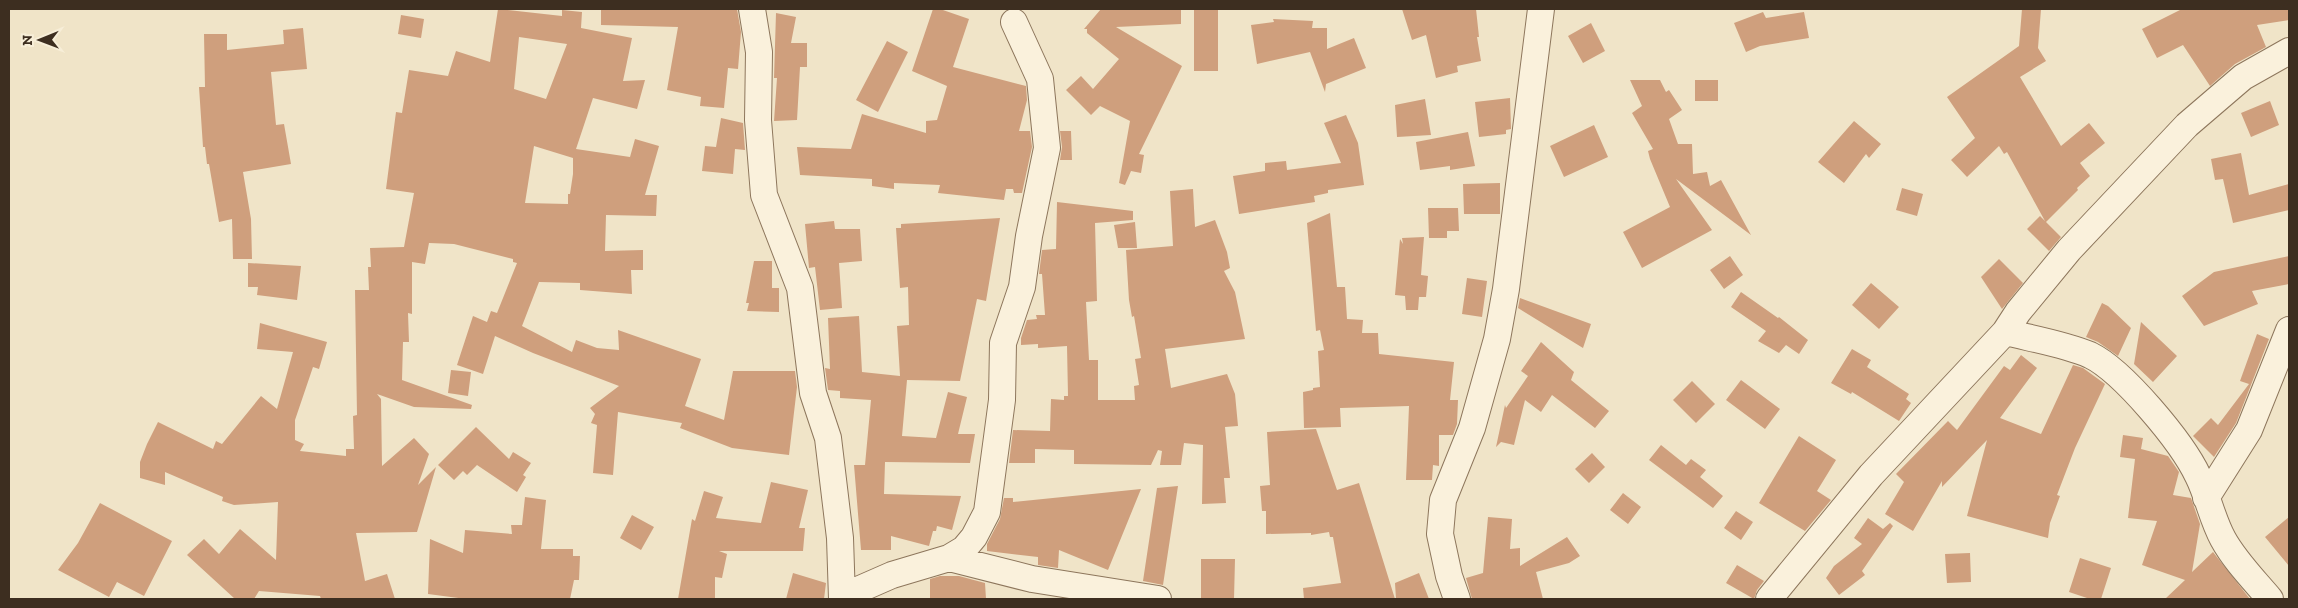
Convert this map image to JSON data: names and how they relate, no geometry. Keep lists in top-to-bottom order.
{
  "north": "left"
}
